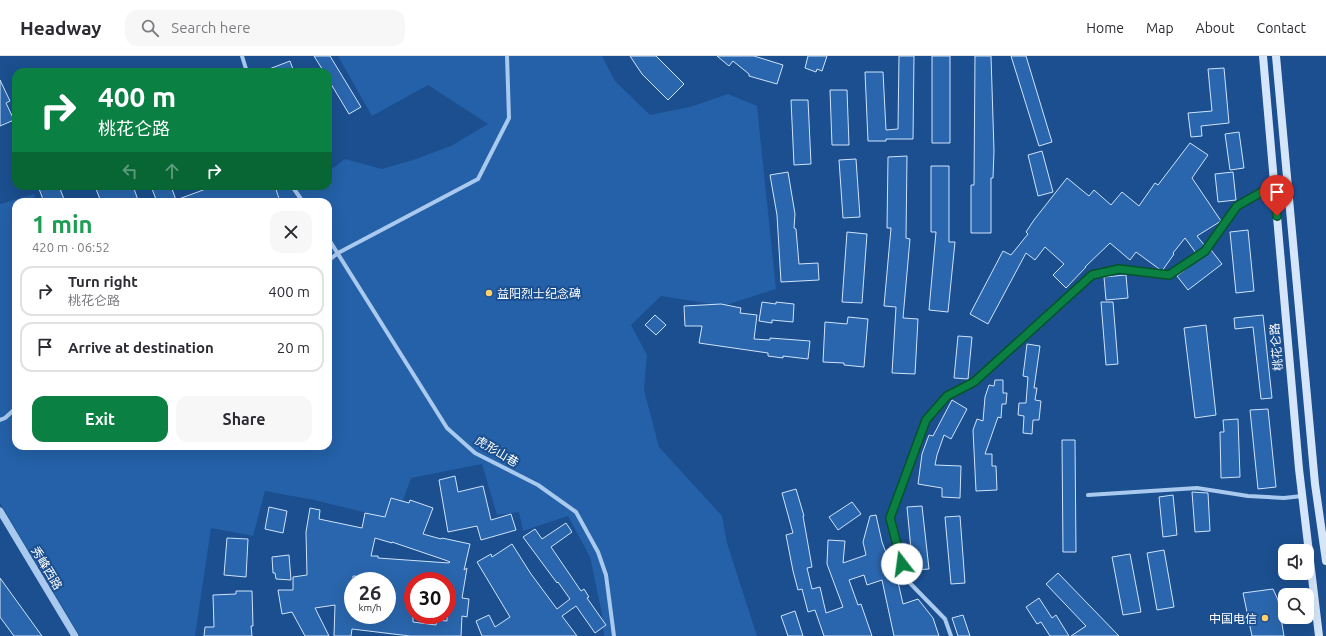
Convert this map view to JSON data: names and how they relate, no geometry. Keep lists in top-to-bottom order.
{
  "streets": {
    "main road": ["桃花仑路"],
    "street": ["虎形山巷", "秀峰西路"]
  },
  "places": ["益阳烈士纪念碑", "中国电信"],
  "page": {
    "header": "Headway",
    "search": "Search here",
    "nav": [
      "Home",
      "Map",
      "About",
      "Contact"
    ],
    "turn": ["400 m", "桃花仑路"],
    "heading": ["1 min", "420 m · 06:52"],
    "list": [
      {
        "name": "Turn right",
        "note": "桃花仑路",
        "value": "400 m"
      },
      {
        "name": "Arrive at destination",
        "value": "20 m"
      }
    ],
    "buttons": ["Exit", "Share"],
    "speed": "26 km/h",
    "limit": "30"
  }
}
